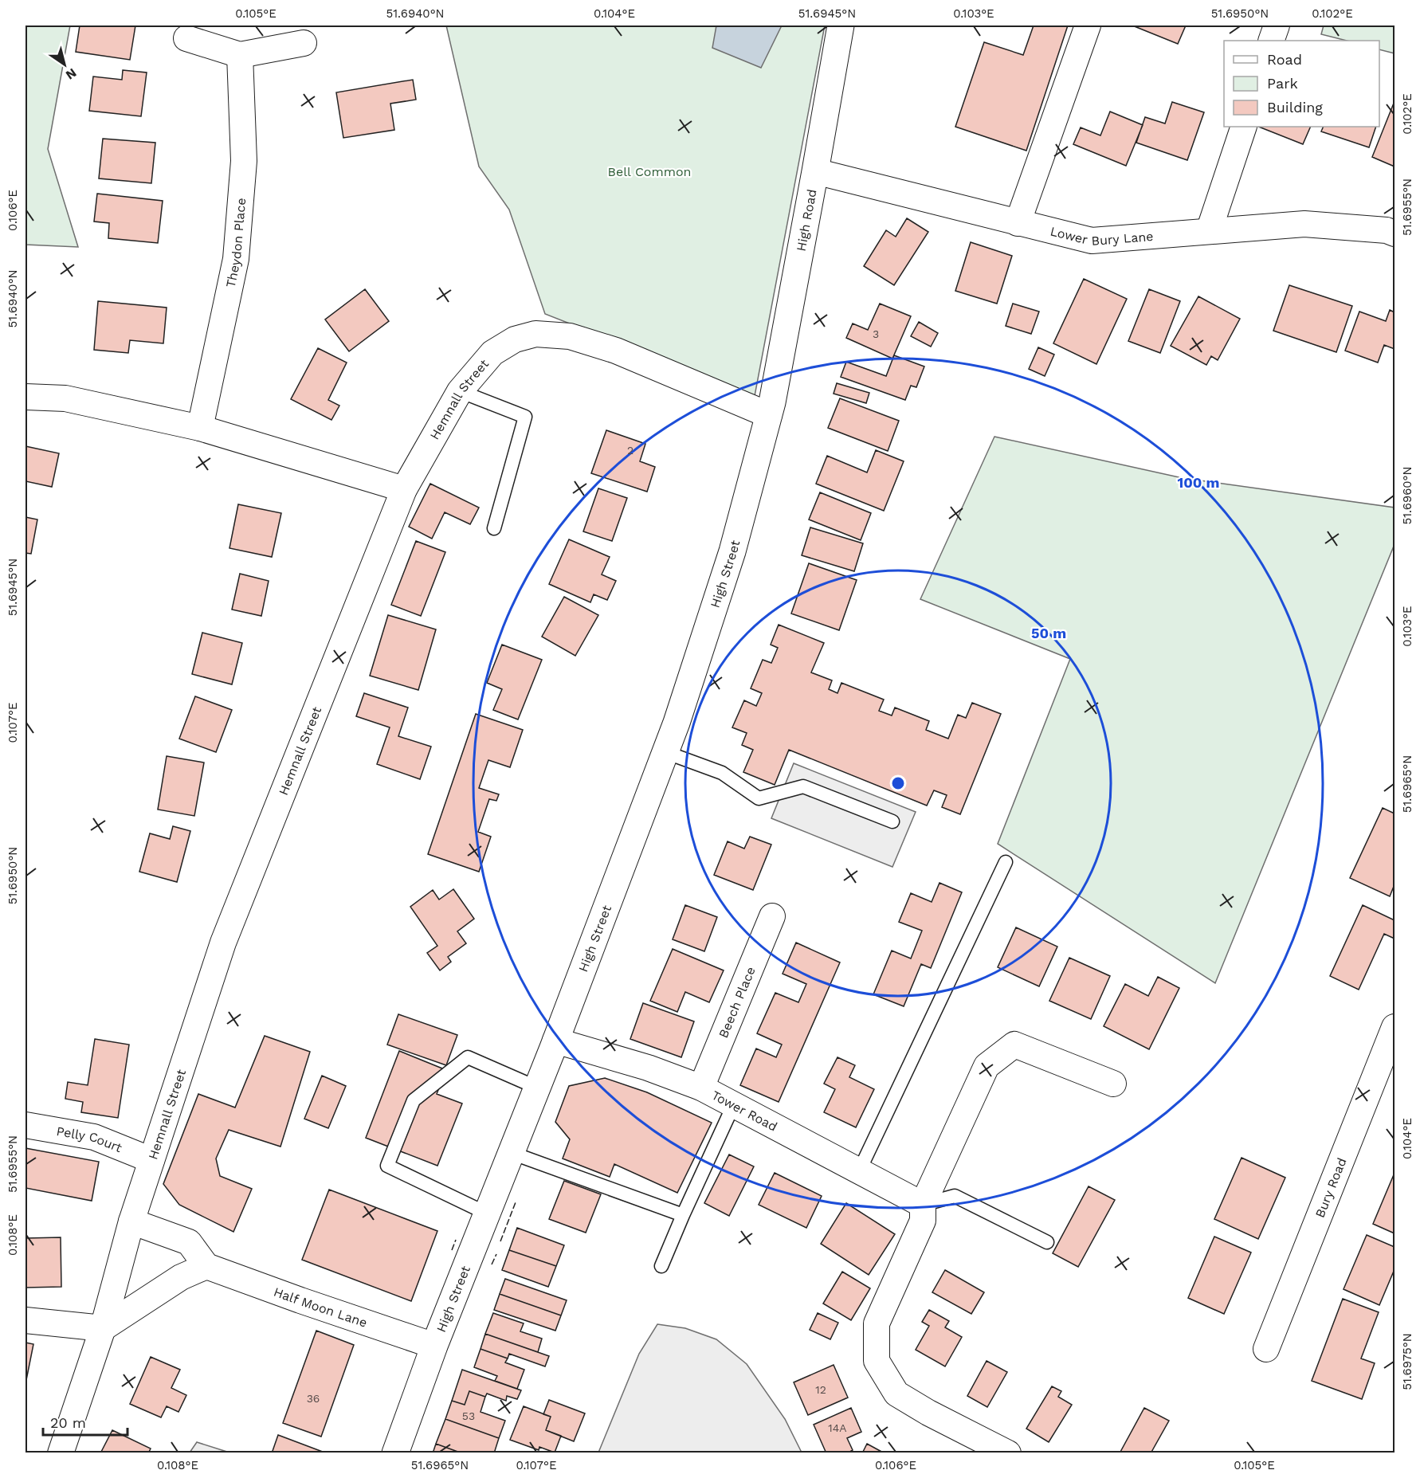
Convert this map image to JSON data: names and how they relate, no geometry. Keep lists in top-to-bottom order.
{
  "streets": {
    "main road": ["High Road", "High Street"],
    "street": [
      "Lower Bury Lane",
      "Theydon Place",
      "Hemnall Street",
      "Beech Place",
      "Tower Road",
      "Pelly Court",
      "Bury Road",
      "Half Moon Lane"
    ]
  },
  "crossings": [
    ["High Road", "Lower Bury Lane"],
    ["High Road", "Hemnall Street"],
    ["High Road", "High Street"],
    ["Hemnall Street", "High Street"],
    ["Hemnall Street", "Pelly Court"],
    ["High Street", "Tower Road"],
    ["High Street", "Half Moon Lane"],
    ["Beech Place", "Tower Road"]
  ],
  "parks": ["Bell Common"],
  "house_numbers": [
    "3",
    "2",
    "12",
    "36",
    "53",
    "14A"
  ],
  "legend": ["Road", "Park", "Building"],
  "scale_bar": "20 m",
  "north": "bottom right",
  "coordinates": [
    "0.105°E",
    "51.6940°N",
    "0.104°E",
    "51.6945°N",
    "0.103°E",
    "51.6950°N",
    "0.102°E",
    "51.6955°N",
    "0.106°E",
    "51.6960°N",
    "0.107°E",
    "51.6965°N",
    "0.108°E",
    "51.6975°N"
  ],
  "rings": ["100 m", "50 m"]
}
